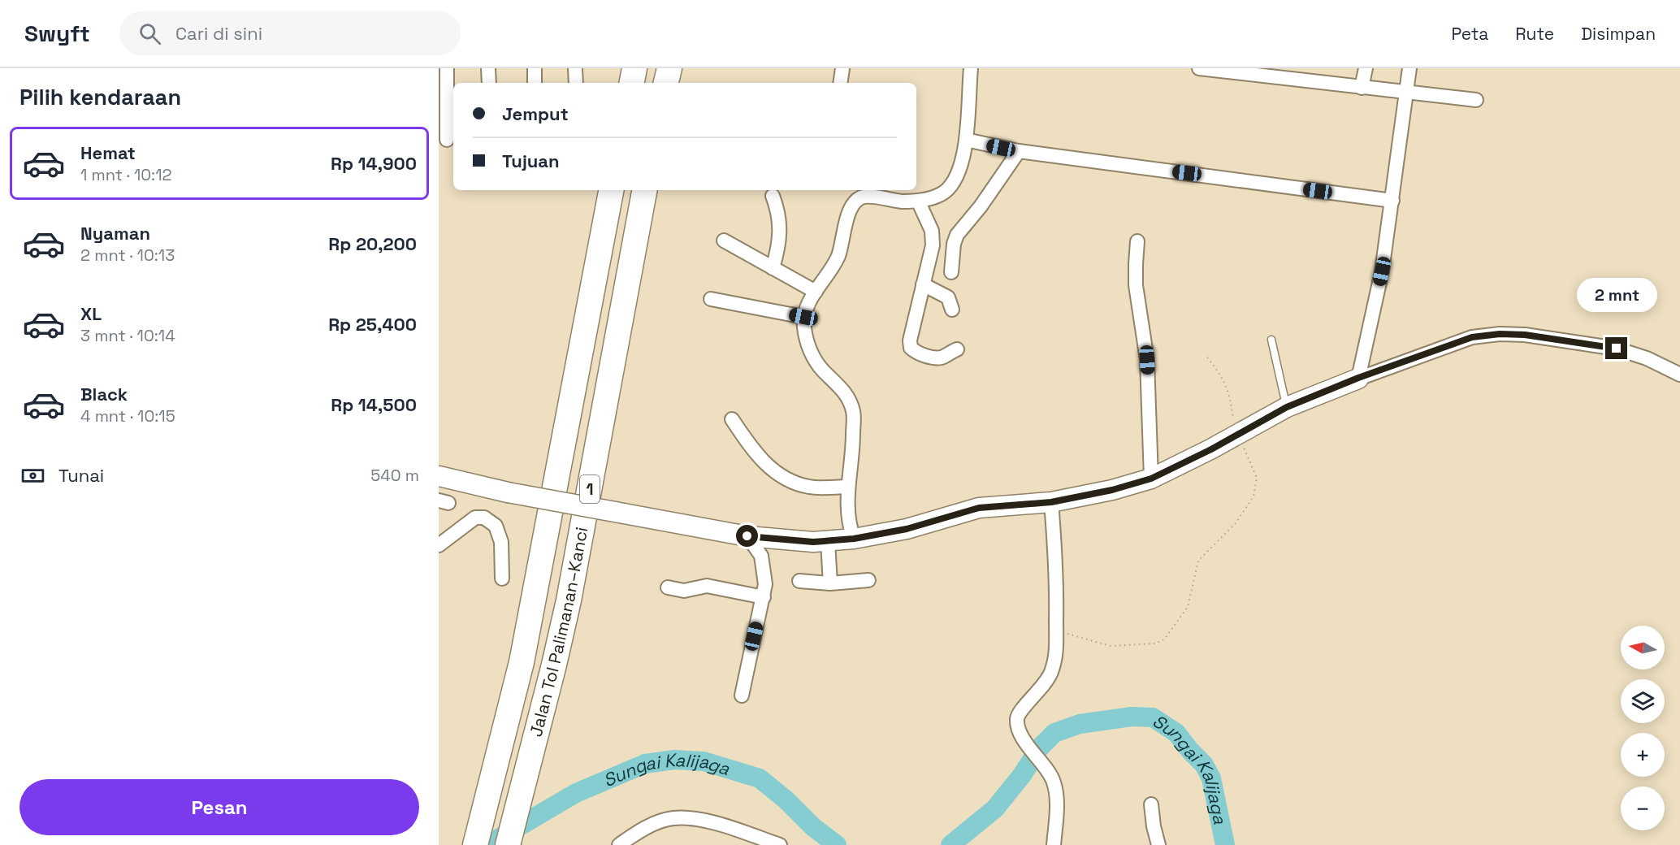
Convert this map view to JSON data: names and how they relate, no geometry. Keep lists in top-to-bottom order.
{
  "streets": {
    "highway": ["1", "Jalan Tol Palimanan–Kanci"]
  },
  "water": ["Sungai Kalijaga"],
  "north": "left",
  "page": {
    "header": "Swyft",
    "search": "Cari di sini",
    "nav": ["Peta", "Rute", "Disimpan"],
    "heading": "Pilih kendaraan",
    "banner": ["Jemput", "Tujuan"],
    "list": [
      {
        "name": "Hemat",
        "note": "1 mnt · 10:12",
        "value": "Rp 14,900"
      },
      {
        "name": "Nyaman",
        "note": "2 mnt · 10:13",
        "value": "Rp 20,200"
      },
      {
        "name": "XL",
        "note": "3 mnt · 10:14",
        "value": "Rp 25,400"
      },
      {
        "name": "Black",
        "note": "4 mnt · 10:15",
        "value": "Rp 14,500"
      }
    ],
    "bubble": "2 mnt",
    "pay": ["Tunai", "540 m"],
    "map_buttons": ["+", "−"],
    "buttons": "Pesan"
  }
}
